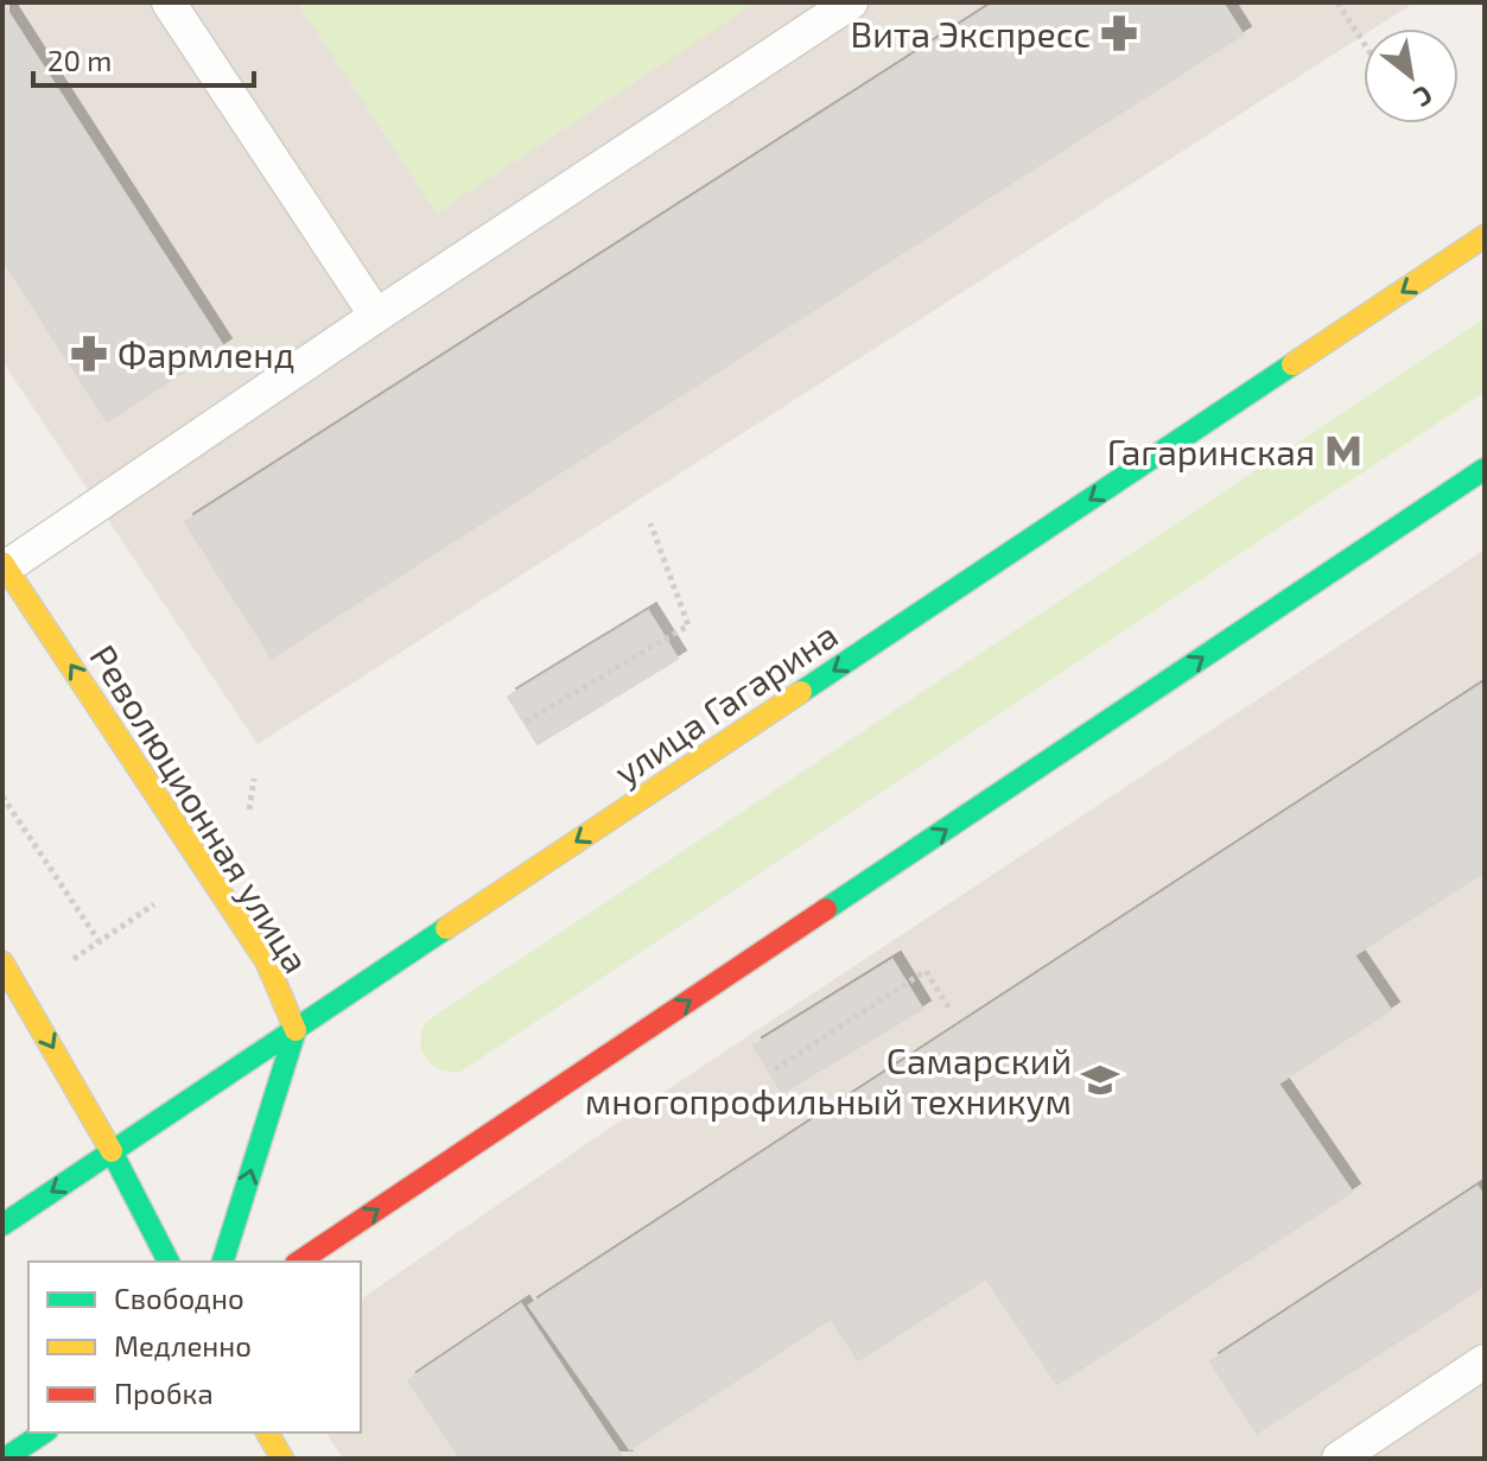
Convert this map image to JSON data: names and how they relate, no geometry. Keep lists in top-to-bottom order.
{
  "streets": {
    "main road": ["улица Гагарина", "Революционная улица"]
  },
  "crossings": [
    ["улица Гагарина", "Революционная улица"]
  ],
  "one_way": ["улица Гагарина", "Революционная улица"],
  "places": {
    "pharmacy": ["Вита Экспресс", "Фармленд"],
    "metro station": ["Гагаринская"],
    "school or university": ["Самарский многопрофильный техникум"]
  },
  "legend": ["Свободно", "Медленно", "Пробка"],
  "scale_bar": "20 m",
  "north": "bottom right"
}
